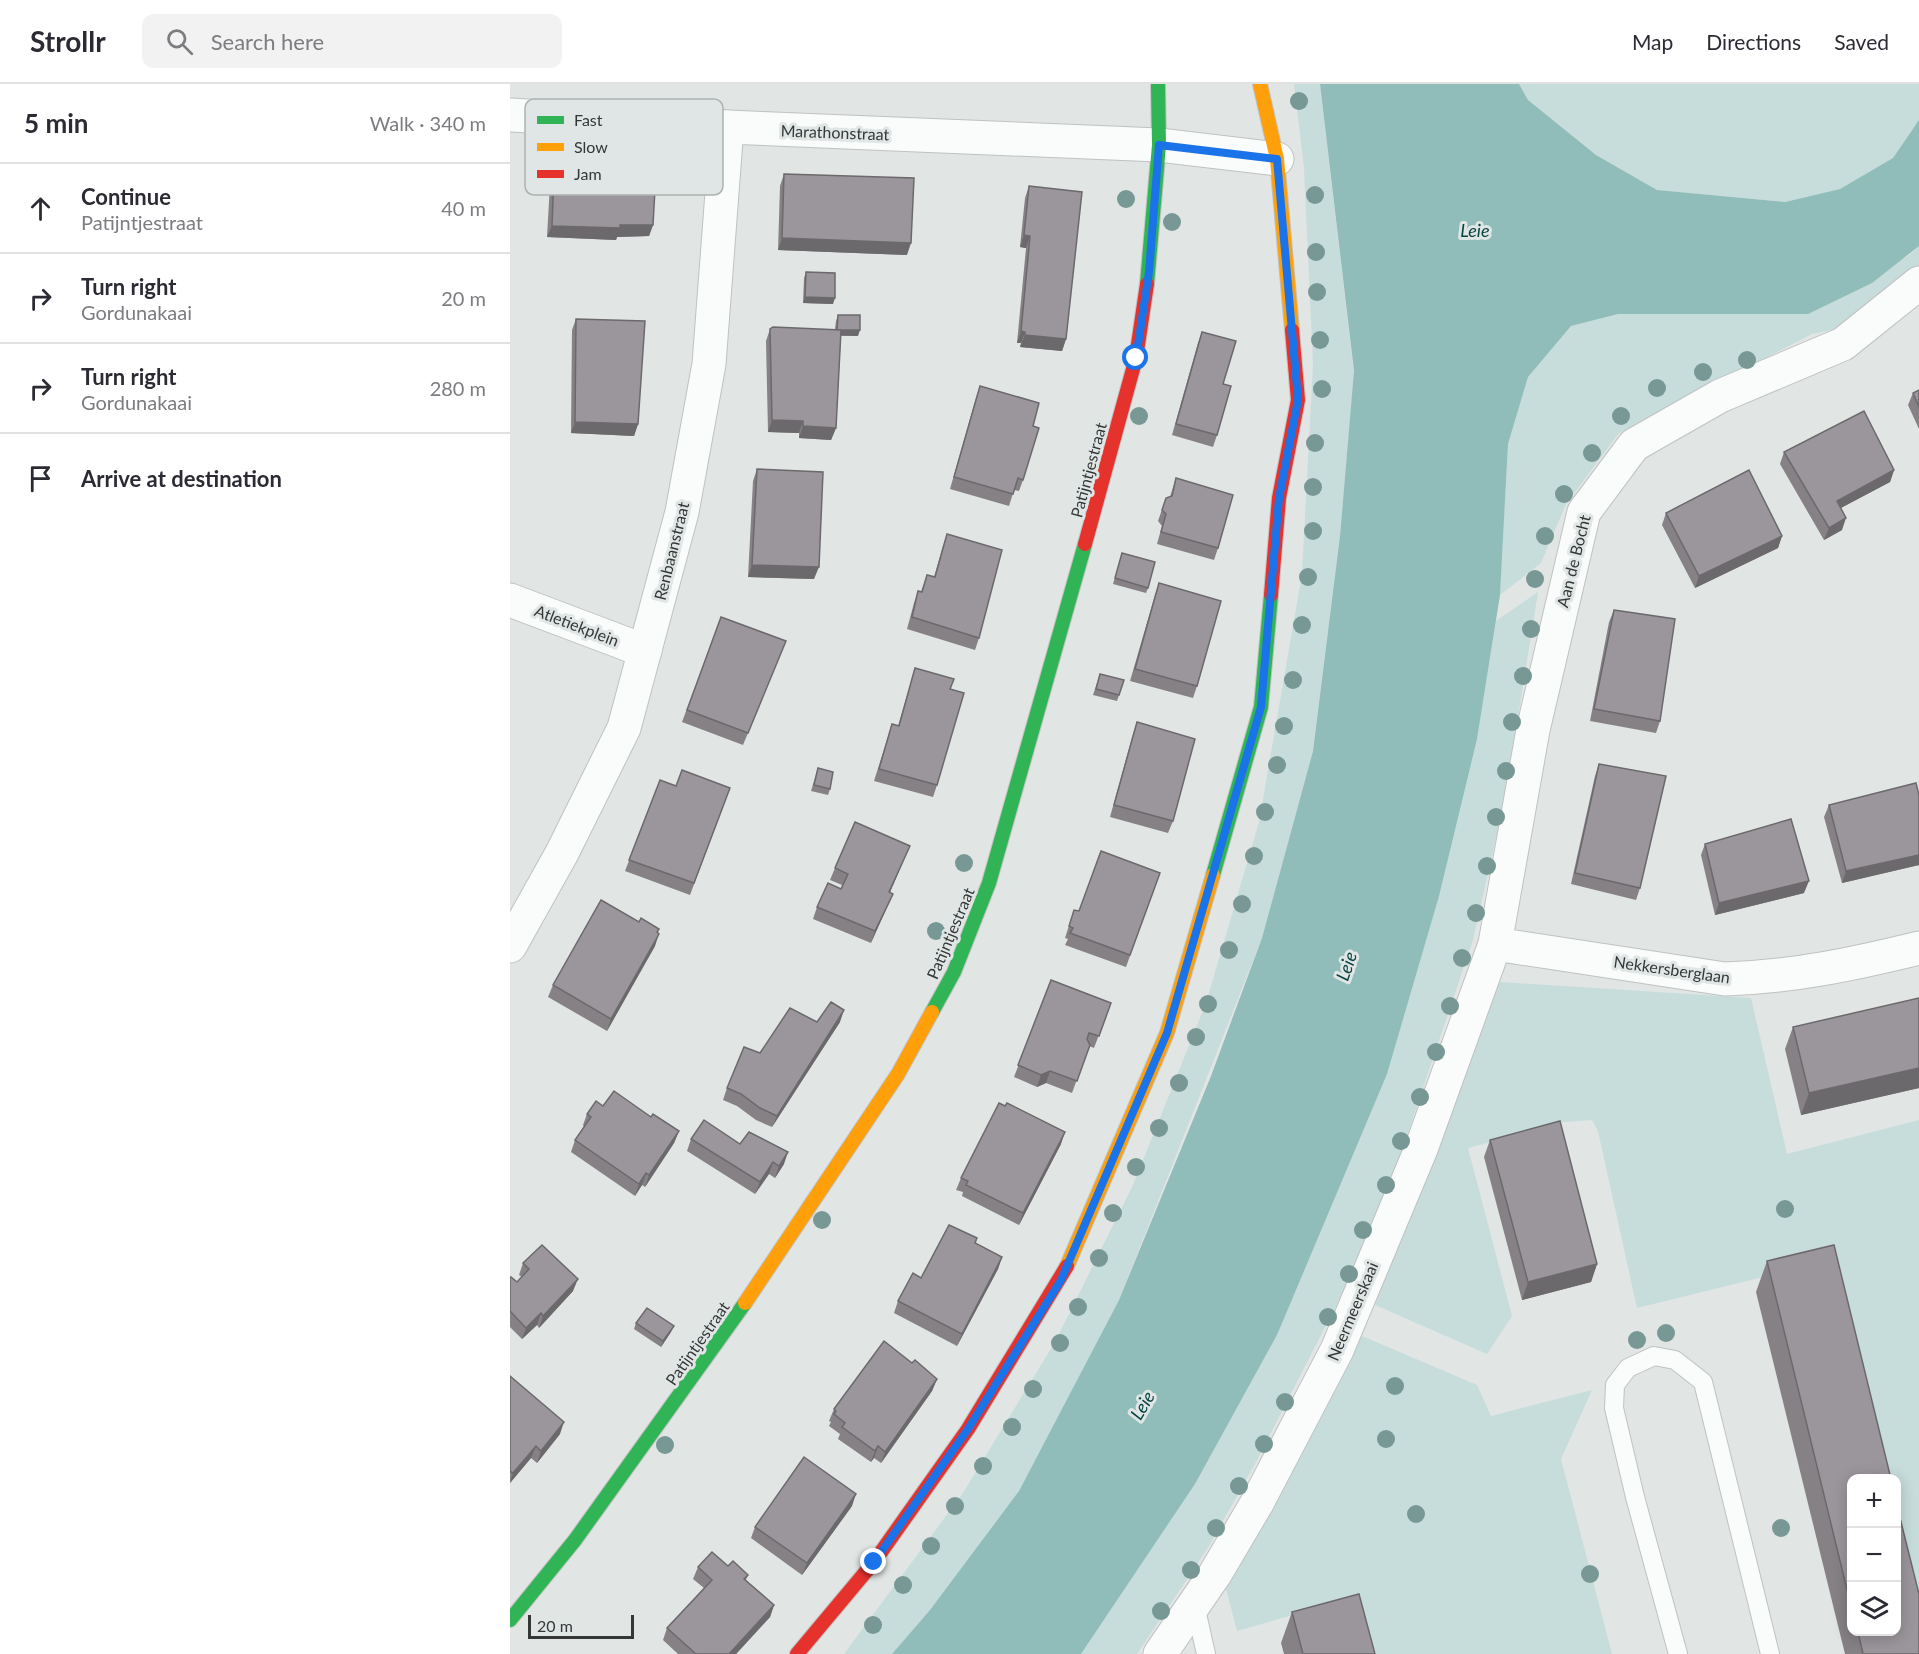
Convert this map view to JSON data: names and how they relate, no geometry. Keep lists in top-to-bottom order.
{
  "streets": {
    "street": [
      "Marathonstraat",
      "Patijntjestraat",
      "Renbaanstraat",
      "Aan de Bocht",
      "Atletiekplein",
      "Nekkersberglaan",
      "Neermeerskaai"
    ]
  },
  "crossings": [
    ["Marathonstraat", "Patijntjestraat"],
    ["Marathonstraat", "Renbaanstraat"],
    ["Renbaanstraat", "Atletiekplein"],
    ["Aan de Bocht", "Nekkersberglaan"],
    ["Aan de Bocht", "Neermeerskaai"],
    ["Nekkersberglaan", "Neermeerskaai"]
  ],
  "water": ["Leie"],
  "legend": ["Fast", "Slow", "Jam"],
  "scale_bar": "20 m",
  "page": {
    "header": "Strollr",
    "search": "Search here",
    "nav": ["Map", "Directions", "Saved"],
    "heading": ["5 min", "Walk · 340 m"],
    "list": [
      ["Continue", "Patijntjestraat", "40 m"],
      ["Turn right", "Gordunakaai", "20 m"],
      ["Turn right", "Gordunakaai", "280 m"],
      "Arrive at destination"
    ],
    "map_buttons": ["+", "−"],
    "scale": "20 m"
  }
}
